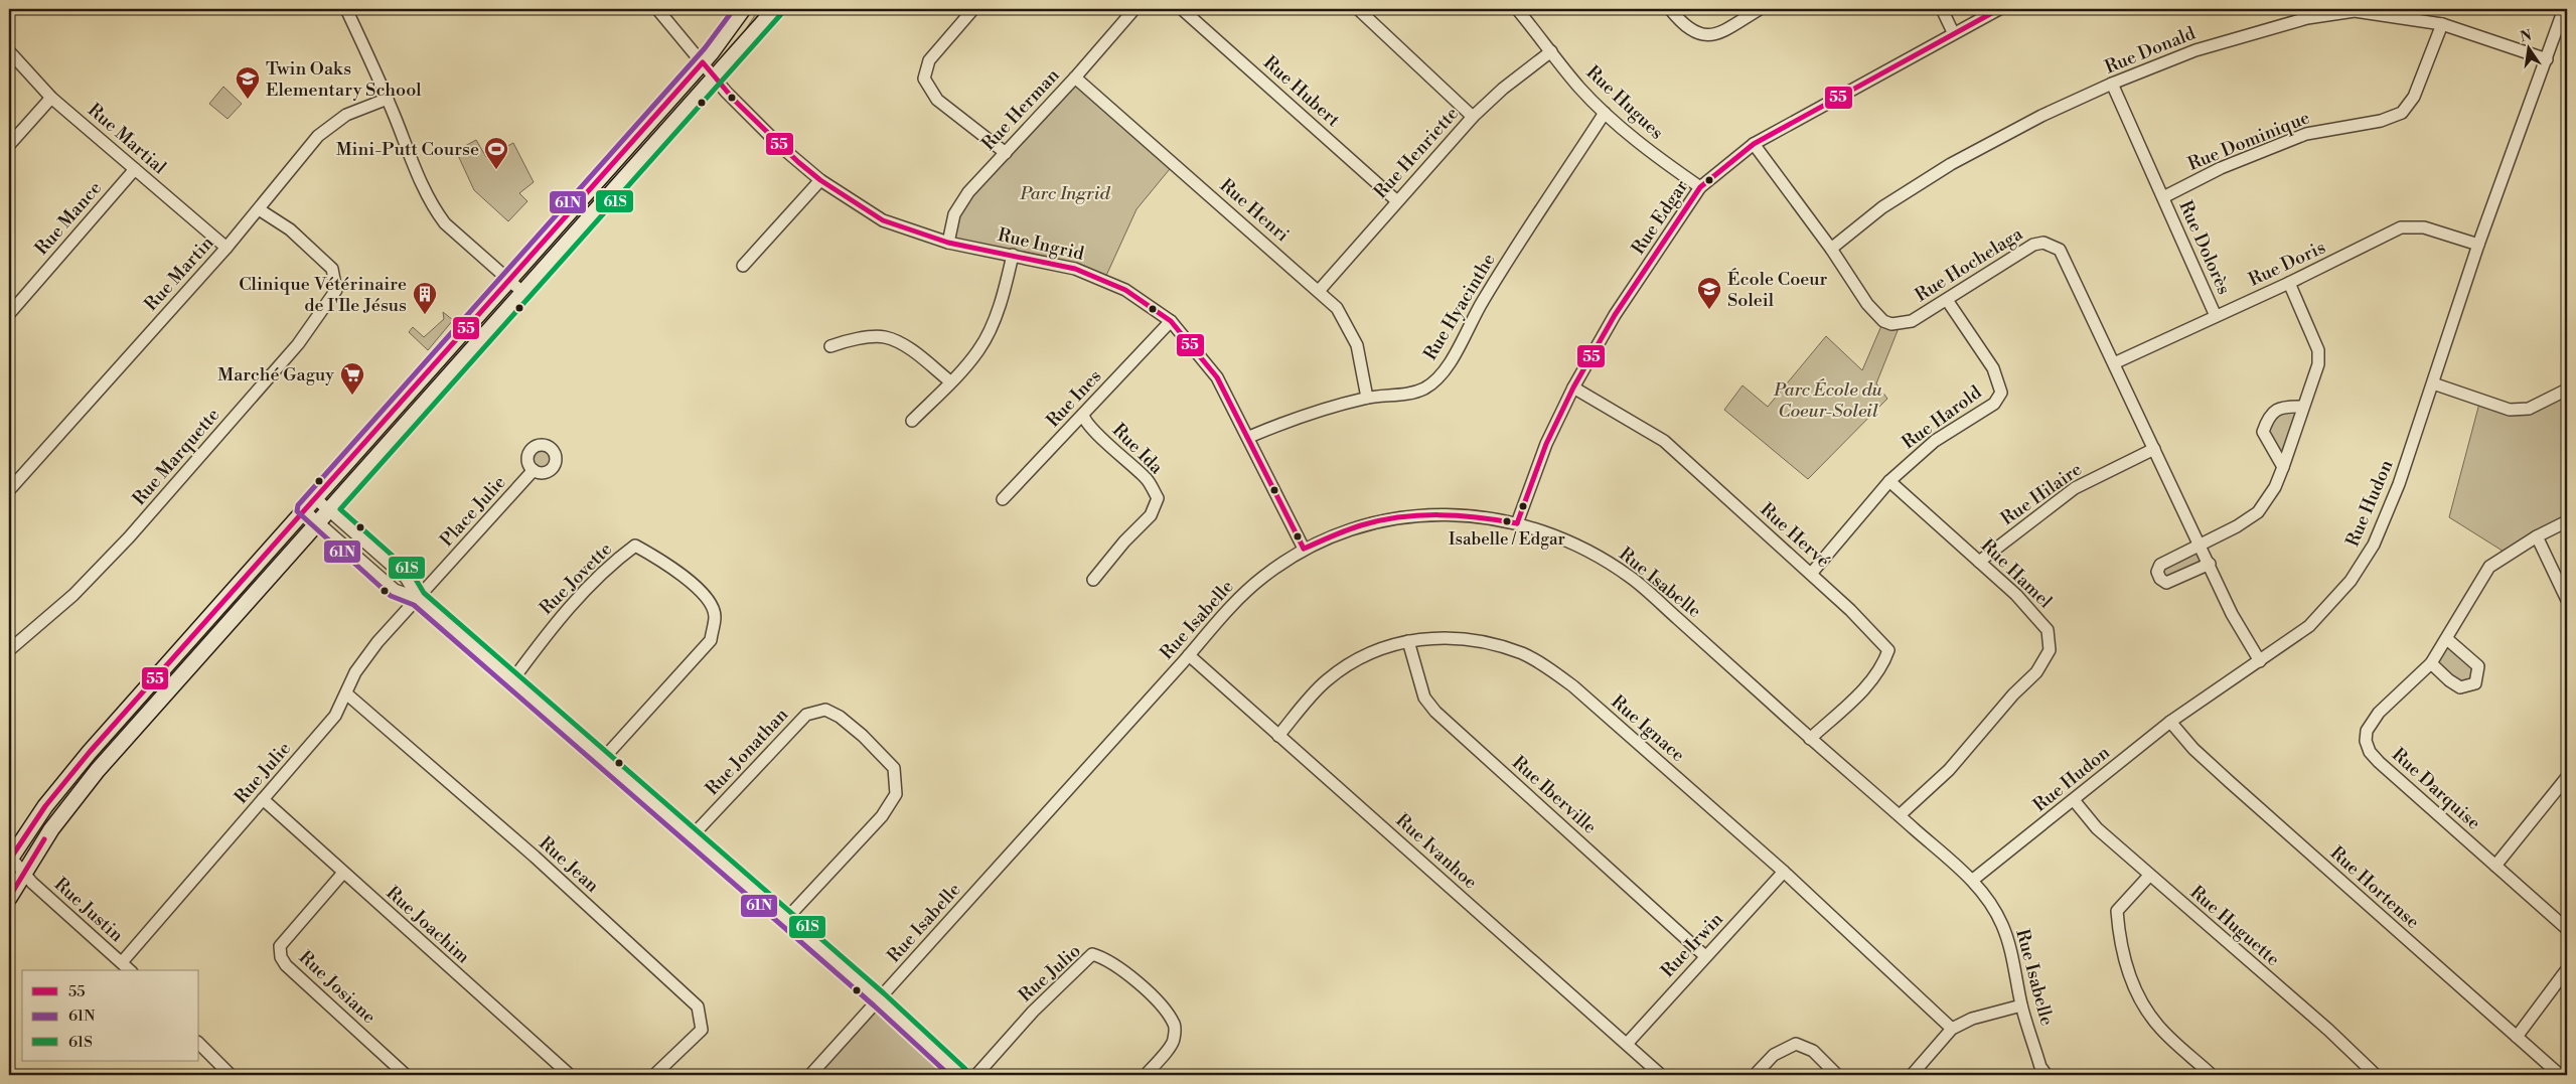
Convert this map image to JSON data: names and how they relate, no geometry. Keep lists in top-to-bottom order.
{
  "streets": {
    "street": [
      "Rue Donald",
      "Rue Hubert",
      "Rue Hugues",
      "Rue Herman",
      "Rue Martial",
      "Rue Dominique",
      "Rue Henriette",
      "Rue Henri",
      "Rue Edgar",
      "Rue Mance",
      "Rue Ingrid",
      "Rue Dolorès",
      "Rue Doris",
      "Rue Hochelaga",
      "Rue Martin",
      "Rue Hyacinthe",
      "Rue Ines",
      "Rue Harold",
      "Rue Ida",
      "Rue Marquette",
      "Rue Hilaire",
      "Rue Hudon",
      "Place Julie",
      "Rue Hervé",
      "Rue Hamel",
      "Rue Jovette",
      "Rue Isabelle",
      "Rue Ignace",
      "Rue Jonathan",
      "Rue Julie",
      "Rue Darquise",
      "Rue Iberville",
      "Rue Ivanhoe",
      "Rue Jean",
      "Rue Hortense",
      "Rue Justin",
      "Rue Joachim",
      "Rue Huguette",
      "Rue Irwin",
      "Rue Julio",
      "Rue Josiane"
    ]
  },
  "crossings": [
    ["Rue Donald", "Rue Dominique"],
    ["Rue Donald", "Rue Dolorès"],
    ["Rue Donald", "Rue Hochelaga"],
    ["Rue Donald", "Rue Hudon"],
    ["Rue Hubert", "Rue Henriette"],
    ["Rue Hugues", "Rue Henriette"],
    ["Rue Hugues", "Rue Edgar"],
    ["Rue Hugues", "Rue Hyacinthe"],
    ["Rue Herman", "Rue Henri"],
    ["Rue Herman", "Rue Ingrid"],
    ["Rue Martial", "Rue Mance"],
    ["Rue Martial", "Rue Martin"],
    ["Rue Dominique", "Rue Dolorès"],
    ["Rue Henriette", "Rue Henri"],
    ["Rue Henri", "Rue Hyacinthe"],
    ["Rue Edgar", "Rue Hochelaga"],
    ["Rue Edgar", "Rue Hervé"],
    ["Rue Edgar", "Rue Isabelle"],
    ["Rue Ingrid", "Rue Hyacinthe"],
    ["Rue Ingrid", "Rue Ines"],
    ["Rue Ingrid", "Rue Isabelle"],
    ["Rue Dolorès", "Rue Doris"],
    ["Rue Doris", "Rue Hochelaga"],
    ["Rue Doris", "Rue Hudon"],
    ["Rue Hochelaga", "Rue Harold"],
    ["Rue Hochelaga", "Rue Hilaire"],
    ["Rue Hochelaga", "Rue Hudon"],
    ["Rue Martin", "Rue Marquette"],
    ["Rue Ines", "Rue Ida"],
    ["Rue Harold", "Rue Hervé"],
    ["Rue Harold", "Rue Hamel"],
    ["Rue Hilaire", "Rue Hamel"],
    ["Rue Hudon", "Rue Isabelle"],
    ["Rue Hudon", "Rue Hortense"],
    ["Rue Hudon", "Rue Huguette"],
    ["Place Julie", "Rue Julie"],
    ["Rue Hervé", "Rue Isabelle"],
    ["Rue Hamel", "Rue Isabelle"],
    ["Rue Isabelle", "Rue Ivanhoe"],
    ["Rue Ignace", "Rue Iberville"],
    ["Rue Ignace", "Rue Ivanhoe"],
    ["Rue Ignace", "Rue Irwin"],
    ["Rue Julie", "Rue Jean"],
    ["Rue Julie", "Rue Justin"],
    ["Rue Julie", "Rue Joachim"],
    ["Rue Iberville", "Rue Irwin"],
    ["Rue Ivanhoe", "Rue Irwin"],
    ["Rue Joachim", "Rue Josiane"]
  ],
  "parks": ["Parc Ingrid", "Parc École du Coeur-Soleil"],
  "places": {
    "school or university": ["Twin Oaks Elementary School", "École Coeur Soleil"],
    "sports": ["Mini-Putt Course"],
    "building": ["Clinique Vétérinaire de I'Ile Jésus"],
    "supermarket": ["Marché Gaguy"],
    "other": ["Isabelle / Edgar"]
  },
  "lines": ["transit line 55", "transit line 61N", "transit line 61S"],
  "legend": ["55", "61N", "61S"],
  "north": "top"
}
